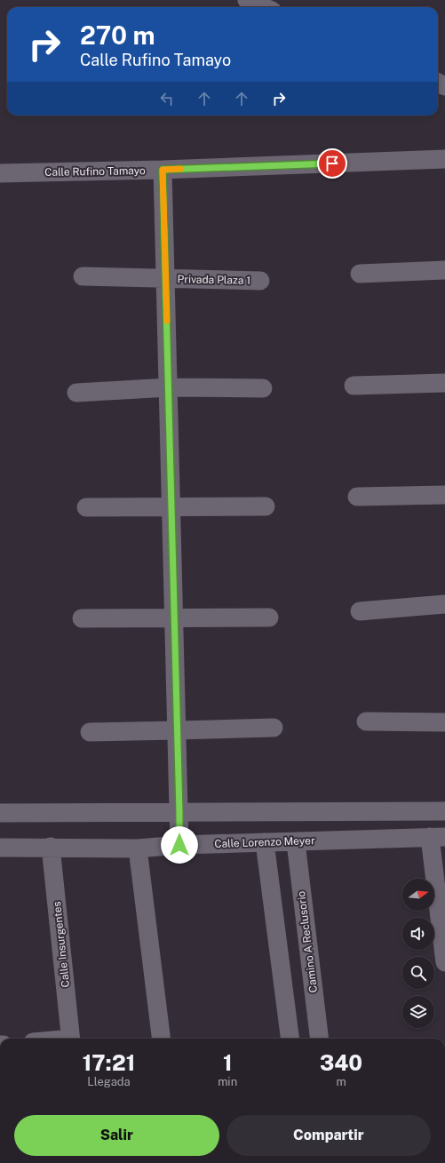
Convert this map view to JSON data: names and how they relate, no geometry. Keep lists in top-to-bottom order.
{
  "streets": {
    "street": [
      "Calle Rufino Tamayo",
      "Privada Plaza 1",
      "Calle Lorenzo Meyer",
      "Camino A Reclusorio",
      "Calle Insurgentes"
    ]
  },
  "crossings": [
    ["Calle Lorenzo Meyer", "Camino A Reclusorio"],
    ["Calle Lorenzo Meyer", "Calle Insurgentes"]
  ],
  "north": "right",
  "page": {
    "turn": ["270 m", "Calle Rufino Tamayo"],
    "eta": [
      "17:21",
      "Llegada",
      "1",
      "min",
      "340",
      "m"
    ],
    "buttons": ["Salir", "Compartir"]
  }
}
